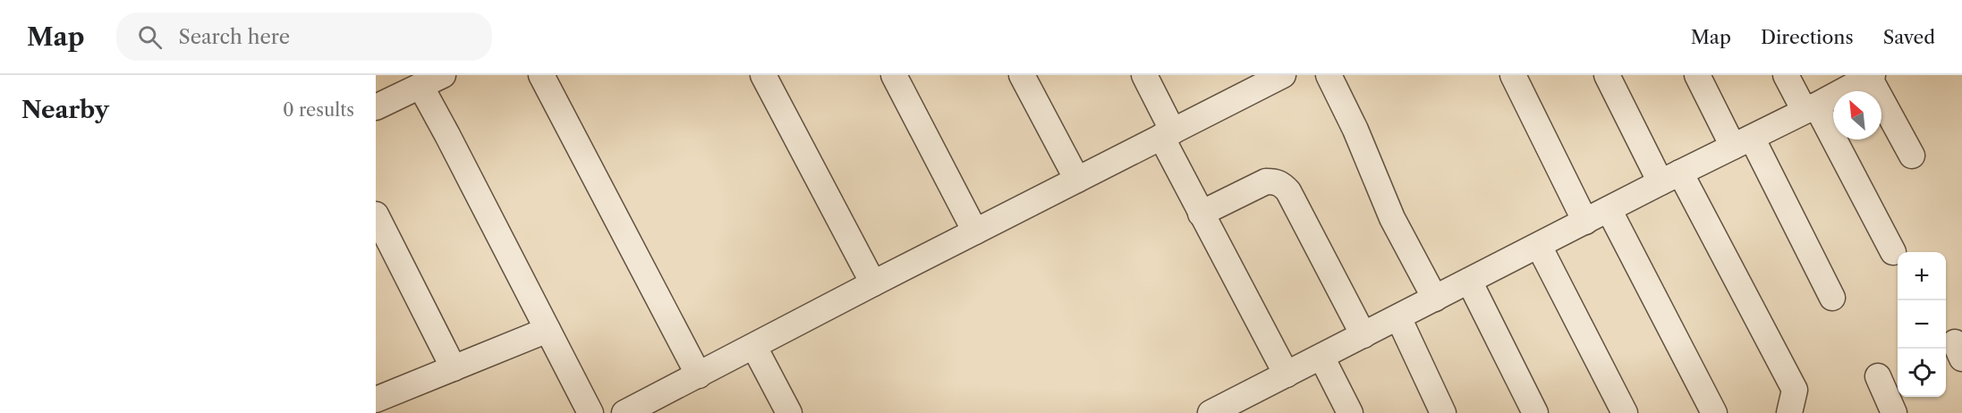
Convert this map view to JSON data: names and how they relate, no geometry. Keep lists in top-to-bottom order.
{
  "north": "top left",
  "page": {
    "header": "Map",
    "search": "Search here",
    "nav": ["Map", "Directions", "Saved"],
    "heading": ["Nearby", "0 results"],
    "map_buttons": ["+", "−"]
  }
}
